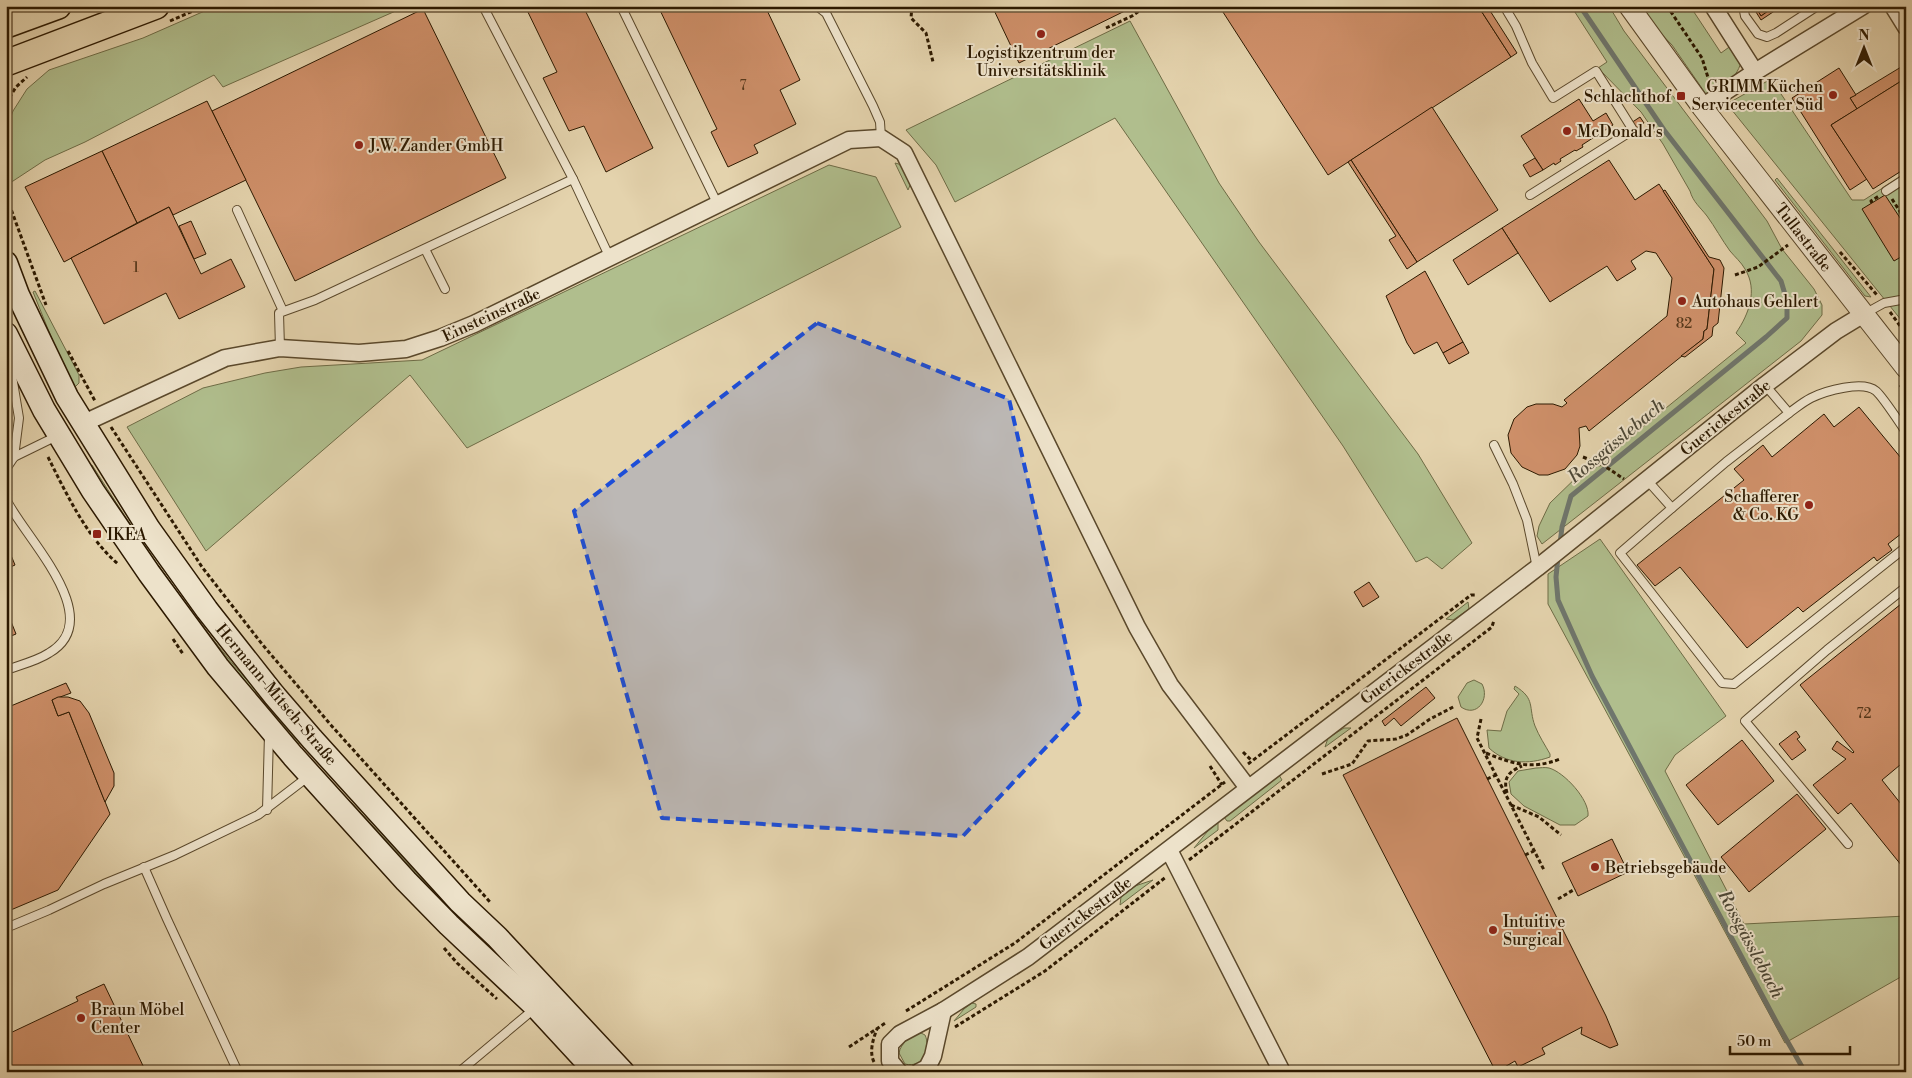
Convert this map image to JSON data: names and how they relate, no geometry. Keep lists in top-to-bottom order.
{
  "streets": {
    "main road": ["Hermann-Mitsch-Straße"],
    "street": ["Tullastraße", "Einsteinstraße", "Guerickestraße"]
  },
  "crossings": [
    ["Tullastraße", "Guerickestraße"],
    ["Einsteinstraße", "Hermann-Mitsch-Straße"]
  ],
  "water": ["Rossgässlebach"],
  "places": {
    "other": [
      "Logistikzentrum der Universitätsklinik",
      "GRIMM Küchen Servicecenter Süd",
      "McDonald's",
      "J.W. Zander GmbH",
      "Autohaus Gehlert",
      "Schafferer & Co. KG",
      "Betriebsgebäude",
      "Intuitive Surgical",
      "Braun Möbel Center"
    ],
    "transit": ["Schlachthof", "IKEA"]
  },
  "house_numbers": [
    "7",
    "1",
    "82",
    "72"
  ],
  "scale_bar": "50 m",
  "north": "top"
}
